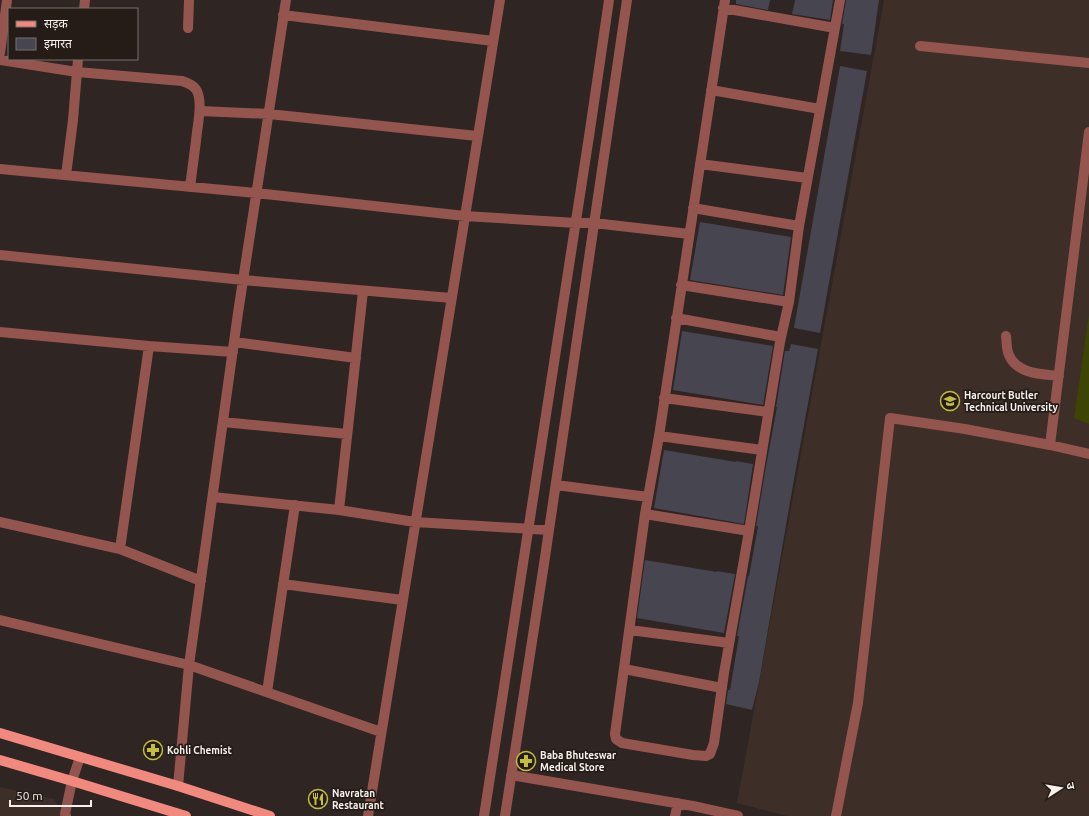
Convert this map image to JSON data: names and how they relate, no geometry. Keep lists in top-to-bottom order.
{
  "places": {
    "school or university": ["Harcourt Butler Technical University"],
    "pharmacy": ["Kohli Chemist", "Baba Bhuteswar Medical Store"],
    "restaurant": ["Navratan Restaurant"]
  },
  "legend": ["सड़क", "इमारत"],
  "scale_bar": "50 m",
  "north": "right"
}
